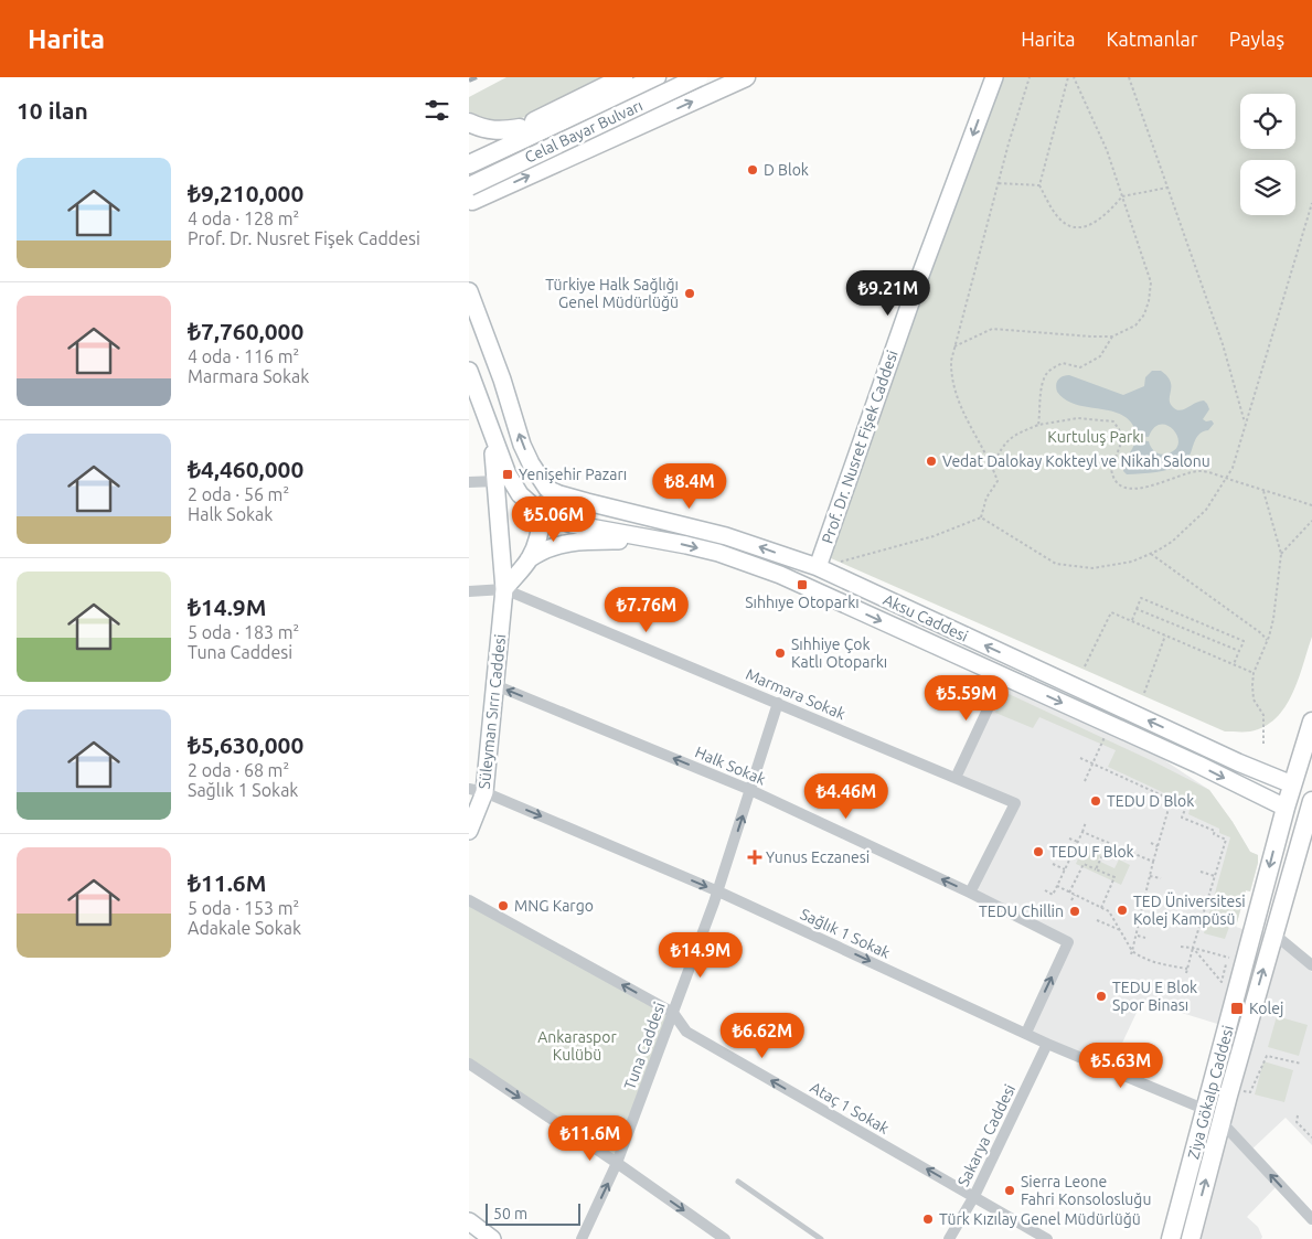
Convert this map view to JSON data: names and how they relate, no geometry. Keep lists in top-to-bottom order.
{
  "streets": {
    "main road": [
      "Celal Bayar Bulvarı",
      "Prof. Dr. Nusret Fişek Caddesi",
      "Aksu Caddesi",
      "Süleyman Sırrı Caddesi",
      "Ziya Gökalp Caddesi"
    ],
    "street": [
      "Marmara Sokak",
      "Halk Sokak",
      "Sağlık 1 Sokak",
      "Tuna Caddesi",
      "Ataç 1 Sokak",
      "Sakarya Caddesi"
    ]
  },
  "crossings": [
    ["Prof. Dr. Nusret Fişek Caddesi", "Aksu Caddesi"],
    ["Aksu Caddesi", "Ziya Gökalp Caddesi"],
    ["Marmara Sokak", "Süleyman Sırrı Caddesi"],
    ["Marmara Sokak", "Halk Sokak"],
    ["Marmara Sokak", "Tuna Caddesi"],
    ["Süleyman Sırrı Caddesi", "Halk Sokak"],
    ["Süleyman Sırrı Caddesi", "Sağlık 1 Sokak"],
    ["Halk Sokak", "Sağlık 1 Sokak"],
    ["Halk Sokak", "Tuna Caddesi"],
    ["Sağlık 1 Sokak", "Tuna Caddesi"],
    ["Sağlık 1 Sokak", "Ziya Gökalp Caddesi"],
    ["Sağlık 1 Sokak", "Sakarya Caddesi"],
    ["Tuna Caddesi", "Ataç 1 Sokak"],
    ["Ataç 1 Sokak", "Sakarya Caddesi"]
  ],
  "one_way": [
    "Prof. Dr. Nusret Fişek Caddesi",
    "Halk Sokak",
    "Sağlık 1 Sokak",
    "Ataç 1 Sokak"
  ],
  "parks": ["Kurtuluş Parkı", "Ankaraspor Kulübü"],
  "places": {
    "other": [
      "D Blok",
      "Türkiye Halk Sağlığı Genel Müdürlüğü",
      "Vedat Dalokay Kokteyl ve Nikah Salonu",
      "Sıhhiye Çok Katlı Otoparkı",
      "TEDU D Blok",
      "TEDU F Blok",
      "MNG Kargo",
      "TED Üniversitesi Kolej Kampüsü",
      "TEDU Chillin",
      "TEDU E Blok Spor Binası",
      "Sierra Leone Fahri Konsolosluğu",
      "Türk Kızılay Genel Müdürlüğü"
    ],
    "transit": ["Yenişehir Pazarı", "Sıhhıye Otoparkı", "Kolej"],
    "health": ["Yunus Eczanesi"]
  },
  "scale_bar": "50 m",
  "page": {
    "header": "Harita",
    "nav": ["Harita", "Katmanlar", "Paylaş"],
    "heading": "10 ilan",
    "list": [
      {
        "name": "₺9,210,000",
        "note": "4 oda · 128 m² · Prof. Dr. Nusret Fişek Caddesi"
      },
      {
        "name": "₺7,760,000",
        "note": "4 oda · 116 m² · Marmara Sokak"
      },
      {
        "name": "₺4,460,000",
        "note": "2 oda · 56 m² · Halk Sokak"
      },
      {
        "name": "₺14.9M",
        "note": "5 oda · 183 m² · Tuna Caddesi"
      },
      {
        "name": "₺5,630,000",
        "note": "2 oda · 68 m² · Sağlık 1 Sokak"
      },
      {
        "name": "₺11.6M",
        "note": "5 oda · 153 m² · Adakale Sokak"
      }
    ],
    "price": [
      "₺9.21M",
      "₺8.4M",
      "₺5.06M",
      "₺7.76M",
      "₺5.59M",
      "₺4.46M",
      "₺14.9M",
      "₺6.62M",
      "₺5.63M",
      "₺11.6M"
    ],
    "scale": "50 m"
  }
}
